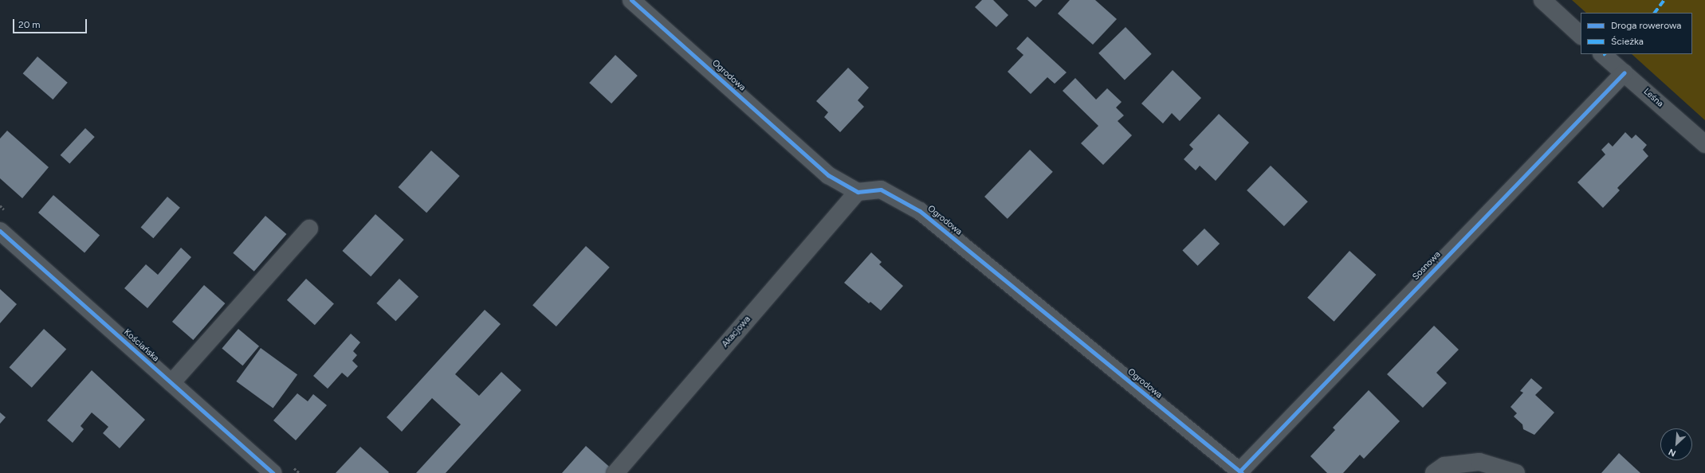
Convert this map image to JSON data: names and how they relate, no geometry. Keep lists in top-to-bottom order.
{
  "streets": {
    "street": [
      "Ogrodowa",
      "Leśna",
      "Sosnowa",
      "Akacjowa",
      "Kościańska"
    ]
  },
  "crossings": [
    ["Ogrodowa", "Sosnowa"],
    ["Ogrodowa", "Akacjowa"],
    ["Leśna", "Sosnowa"]
  ],
  "legend": ["Droga rowerowa", "Ścieżka"],
  "scale_bar": "20 m",
  "north": "bottom left"
}
